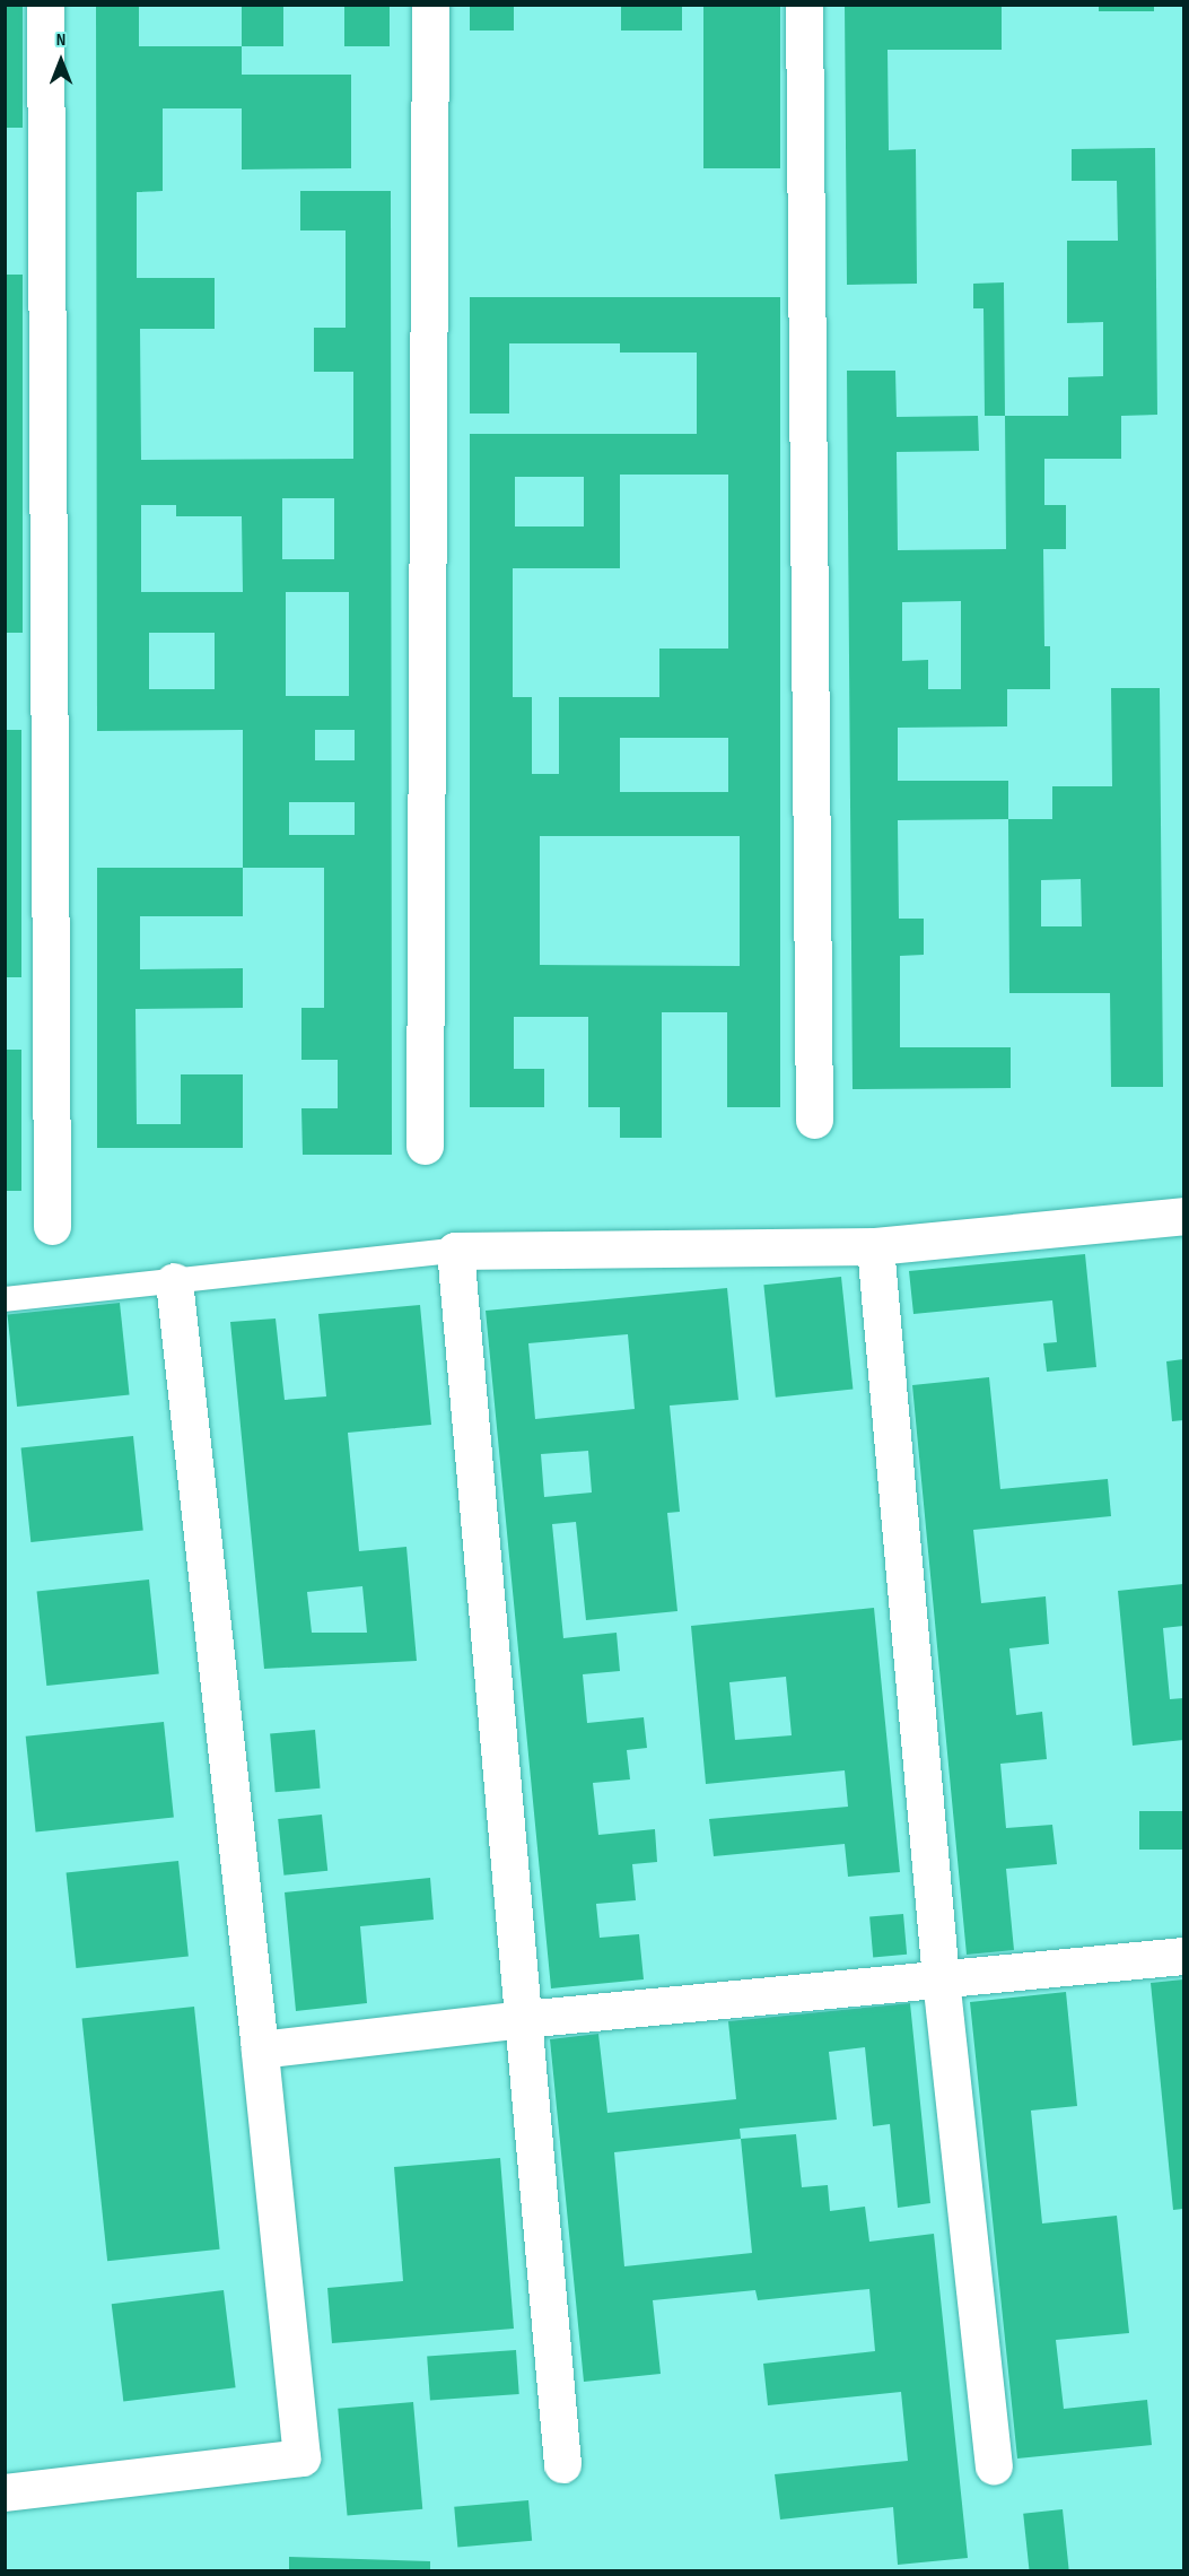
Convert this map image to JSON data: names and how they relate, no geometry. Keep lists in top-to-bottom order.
{
  "north": "top"
}
